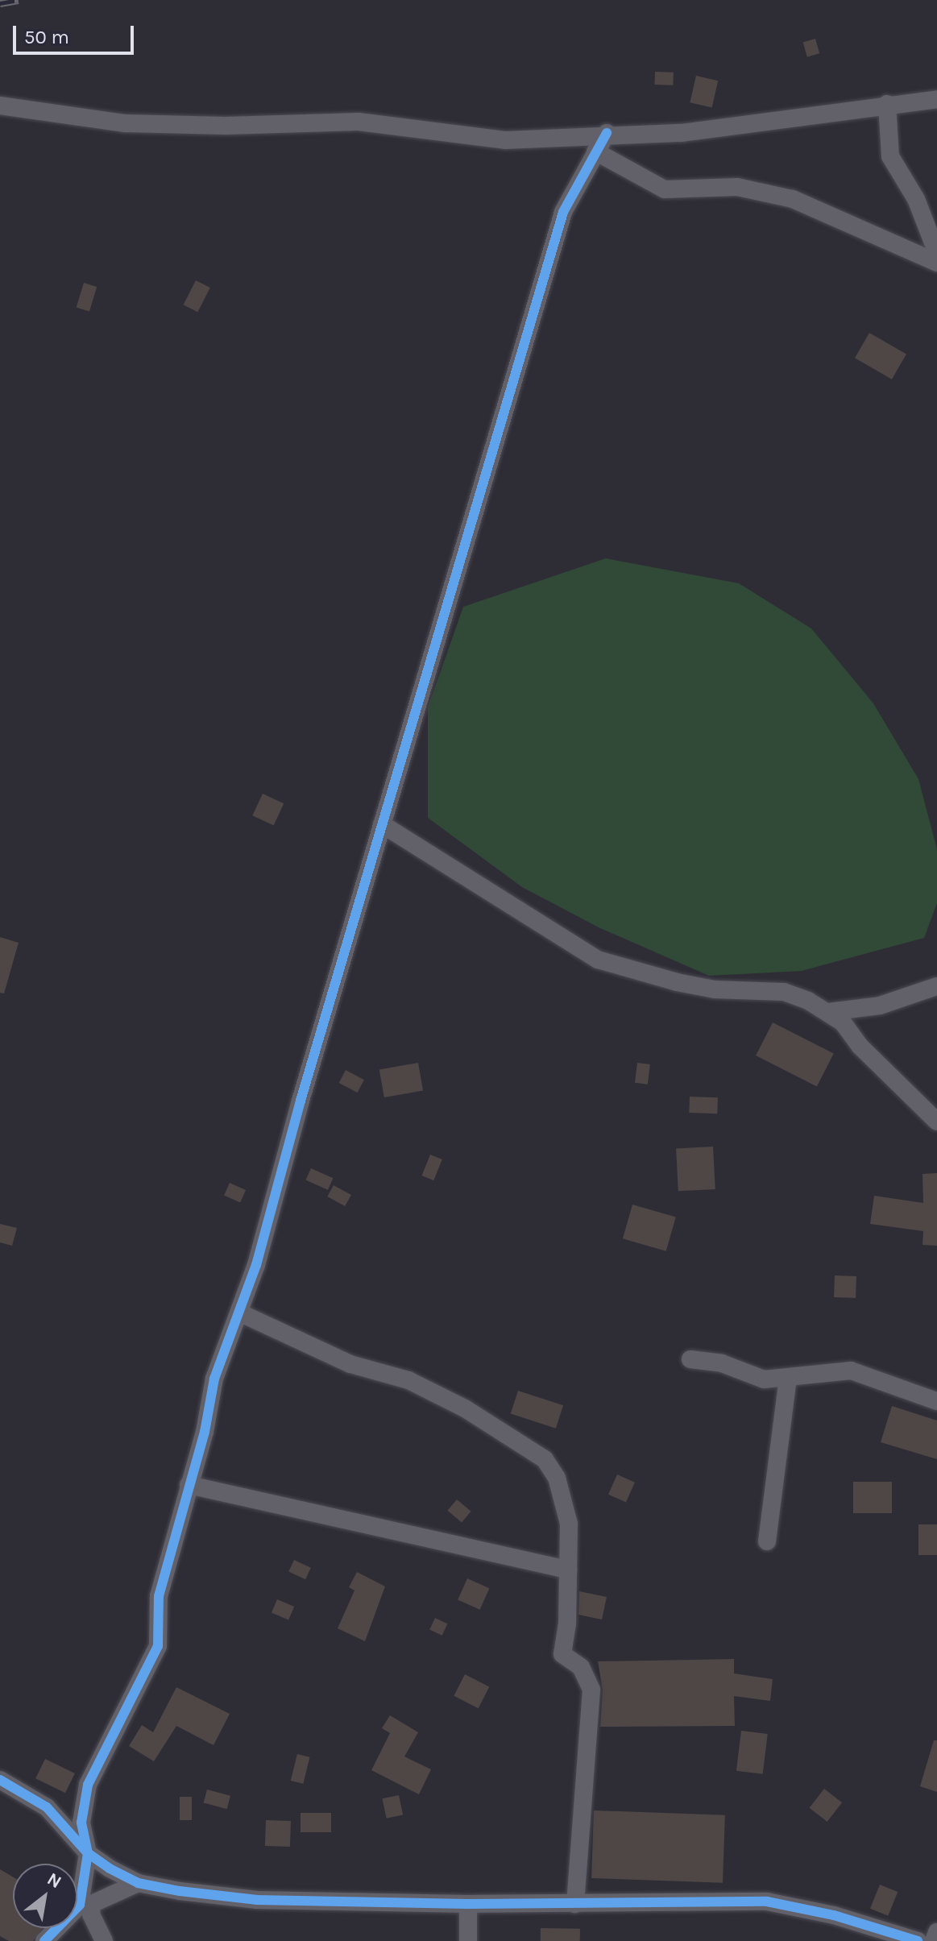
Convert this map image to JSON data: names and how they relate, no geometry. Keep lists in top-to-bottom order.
{
  "scale_bar": "50 m",
  "north": "top right"
}
